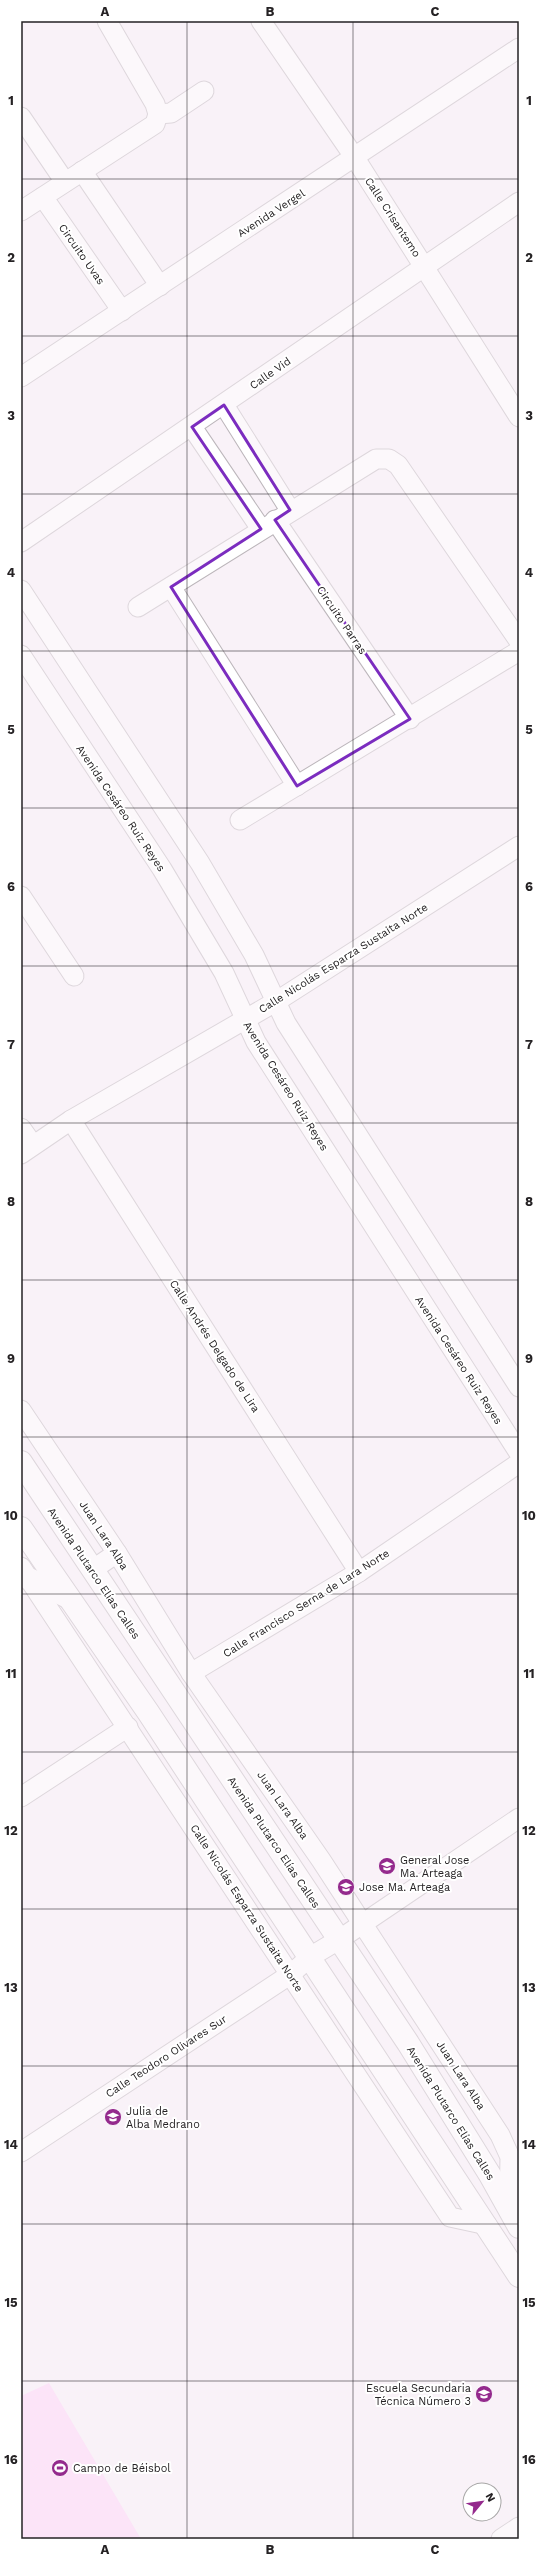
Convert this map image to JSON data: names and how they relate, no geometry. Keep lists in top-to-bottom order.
{
  "streets": {
    "main road": ["Avenida Plutarco Elías Calles"],
    "street": [
      "Avenida Vergel",
      "Calle Crisantemo",
      "Circuito Uvas",
      "Calle Vid",
      "Circuito Parras",
      "Avenida Cesáreo Ruiz Reyes",
      "Calle Nicolás Esparza Sustaita Norte",
      "Calle Andrés Delgado de Lira",
      "Juan Lara Alba",
      "Calle Francisco Serna de Lara Norte",
      "Calle Teodoro Olivares Sur"
    ]
  },
  "crossings": [
    ["Avenida Vergel", "Calle Crisantemo"],
    ["Avenida Vergel", "Circuito Uvas"],
    ["Calle Crisantemo", "Calle Vid"],
    ["Calle Vid", "Circuito Parras"],
    ["Avenida Cesáreo Ruiz Reyes", "Calle Nicolás Esparza Sustaita Norte"],
    ["Calle Nicolás Esparza Sustaita Norte", "Calle Andrés Delgado de Lira"],
    ["Calle Nicolás Esparza Sustaita Norte", "Calle Teodoro Olivares Sur"],
    ["Calle Andrés Delgado de Lira", "Calle Francisco Serna de Lara Norte"],
    ["Juan Lara Alba", "Avenida Plutarco Elías Calles"],
    ["Juan Lara Alba", "Calle Francisco Serna de Lara Norte"],
    ["Juan Lara Alba", "Calle Teodoro Olivares Sur"],
    ["Avenida Plutarco Elías Calles", "Calle Teodoro Olivares Sur"]
  ],
  "places": {
    "school or university": [
      "General Jose Ma. Arteaga",
      "Jose Ma. Arteaga",
      "Julia de Alba Medrano",
      "Escuela Secundaria Técnica Número 3"
    ],
    "sports": ["Campo de Béisbol"]
  },
  "north": "top right",
  "grid": {
    "columns": ["A", "B", "C"],
    "rows": [
      "1",
      "2",
      "3",
      "4",
      "5",
      "6",
      "7",
      "8",
      "9",
      "10",
      "11",
      "12",
      "13",
      "14",
      "15",
      "16"
    ]
  }
}
